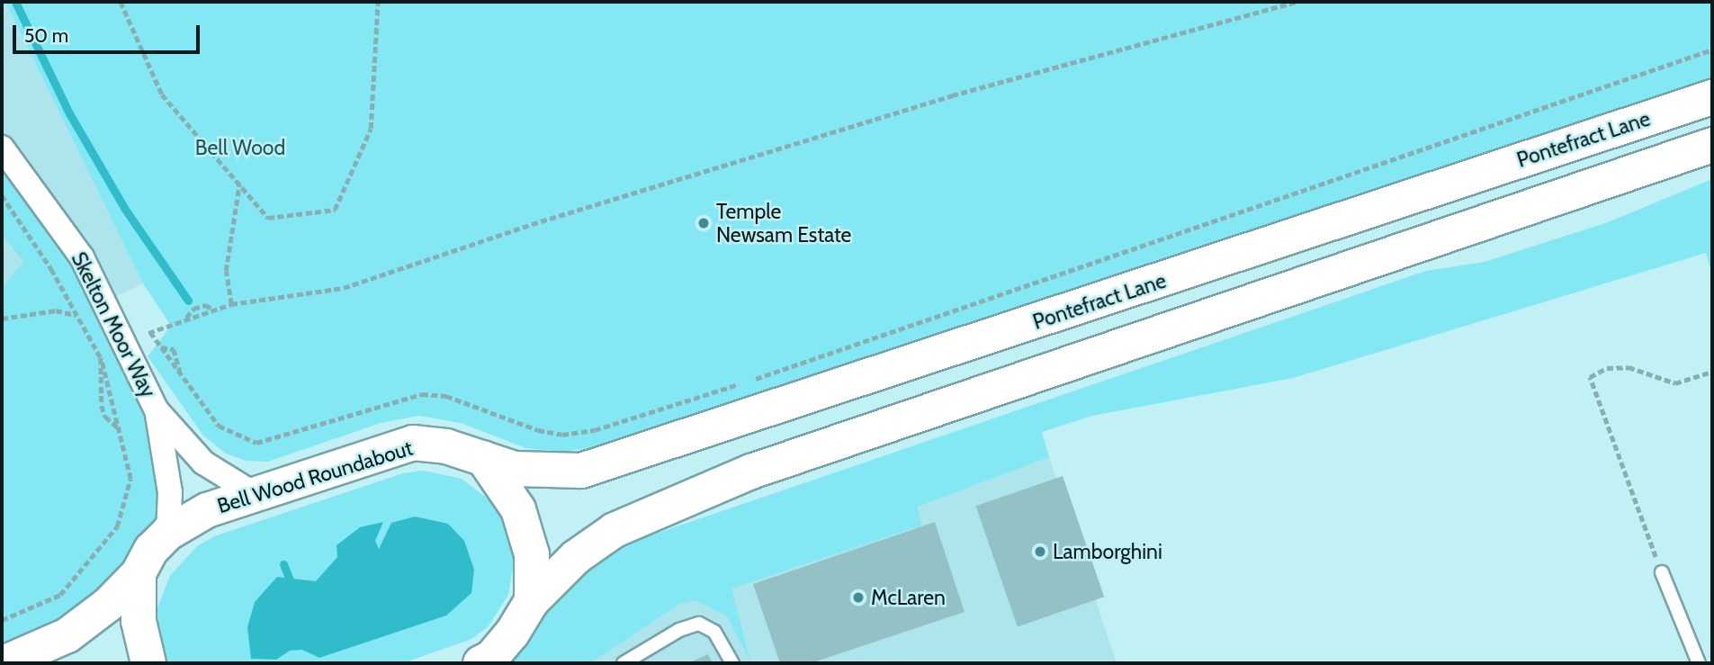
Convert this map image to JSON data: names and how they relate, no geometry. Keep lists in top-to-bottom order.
{
  "streets": {
    "highway": ["Pontefract Lane", "Bell Wood Roundabout"],
    "street": ["Skelton Moor Way"]
  },
  "crossings": [
    ["Pontefract Lane", "Bell Wood Roundabout"],
    ["Skelton Moor Way", "Bell Wood Roundabout"]
  ],
  "parks": ["Bell Wood"],
  "places": ["Temple Newsam Estate", "Lamborghini", "McLaren"],
  "scale_bar": "50 m"
}
